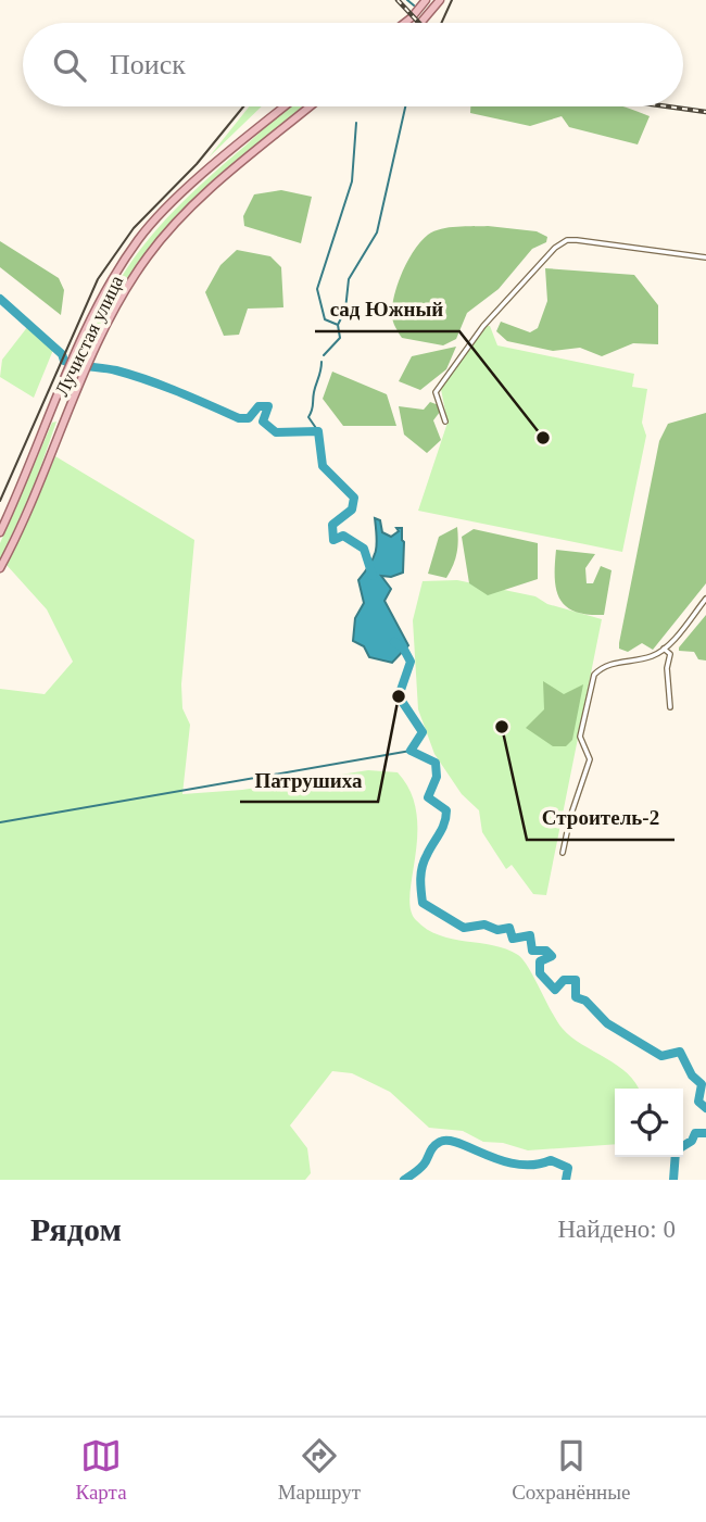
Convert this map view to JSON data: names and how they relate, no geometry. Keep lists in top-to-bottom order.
{
  "streets": {
    "main road": ["Лучистая улица"]
  },
  "places": ["сад Южный", "Патрушиха", "Строитель-2"],
  "page": {
    "search": "Поиск",
    "heading": ["Рядом", "Найдено: 0"],
    "nav": ["Карта", "Маршрут", "Сохранённые"]
  }
}
